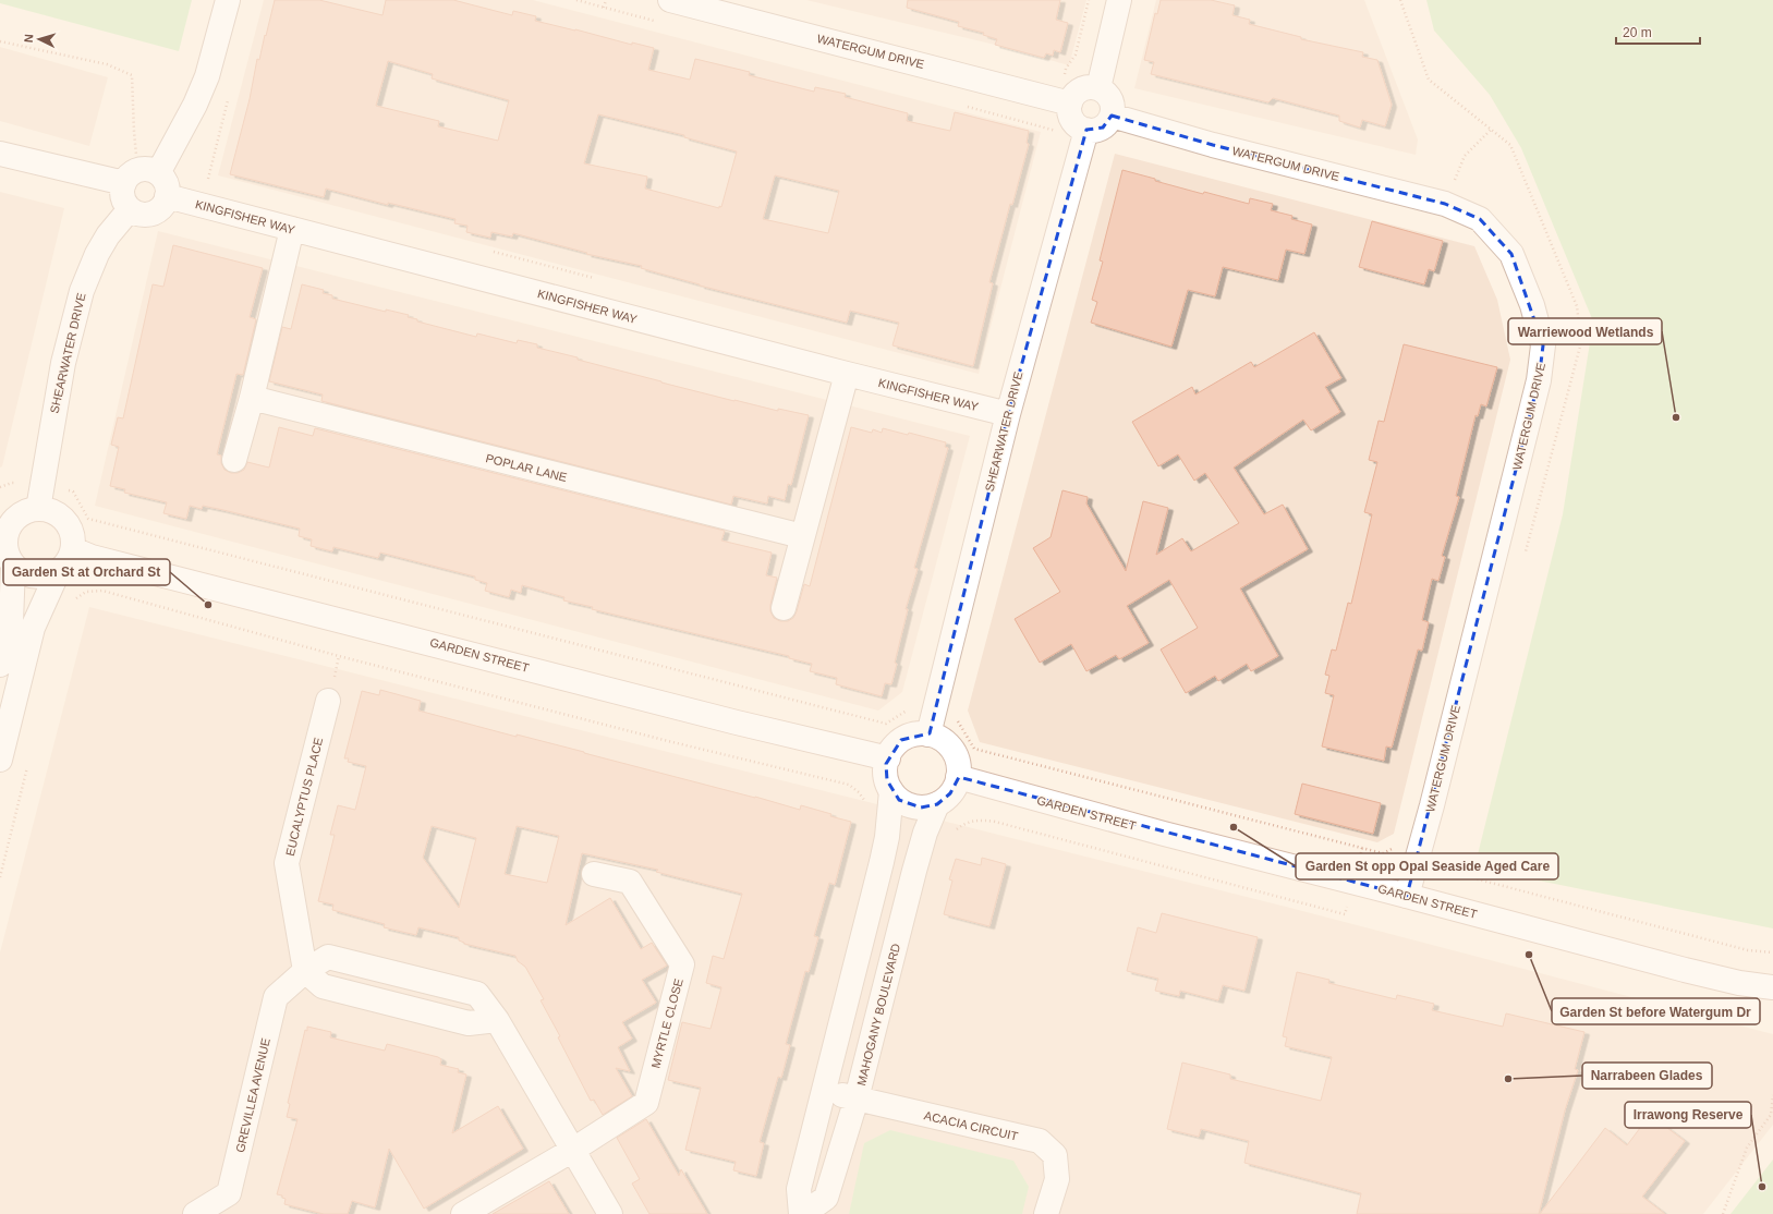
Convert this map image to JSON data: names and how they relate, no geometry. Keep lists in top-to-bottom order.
{
  "streets": {
    "street": [
      "WATERGUM DRIVE",
      "KINGFISHER WAY",
      "SHEARWATER DRIVE",
      "POPLAR LANE",
      "GARDEN STREET",
      "EUCALYPTUS PLACE",
      "MAHOGANY BOULEVARD",
      "MYRTLE CLOSE",
      "GREVILLEA AVENUE",
      "ACACIA CIRCUIT"
    ]
  },
  "crossings": [
    ["WATERGUM DRIVE", "SHEARWATER DRIVE"],
    ["WATERGUM DRIVE", "GARDEN STREET"],
    ["KINGFISHER WAY", "SHEARWATER DRIVE"],
    ["SHEARWATER DRIVE", "GARDEN STREET"],
    ["SHEARWATER DRIVE", "MAHOGANY BOULEVARD"],
    ["GARDEN STREET", "MAHOGANY BOULEVARD"],
    ["EUCALYPTUS PLACE", "GREVILLEA AVENUE"],
    ["MAHOGANY BOULEVARD", "ACACIA CIRCUIT"]
  ],
  "places": [
    "Warriewood Wetlands",
    "Garden St at Orchard St",
    "Garden St opp Opal Seaside Aged Care",
    "Garden St before Watergum Dr",
    "Narrabeen Glades",
    "Irrawong Reserve"
  ],
  "scale_bar": "20 m",
  "north": "left"
}
